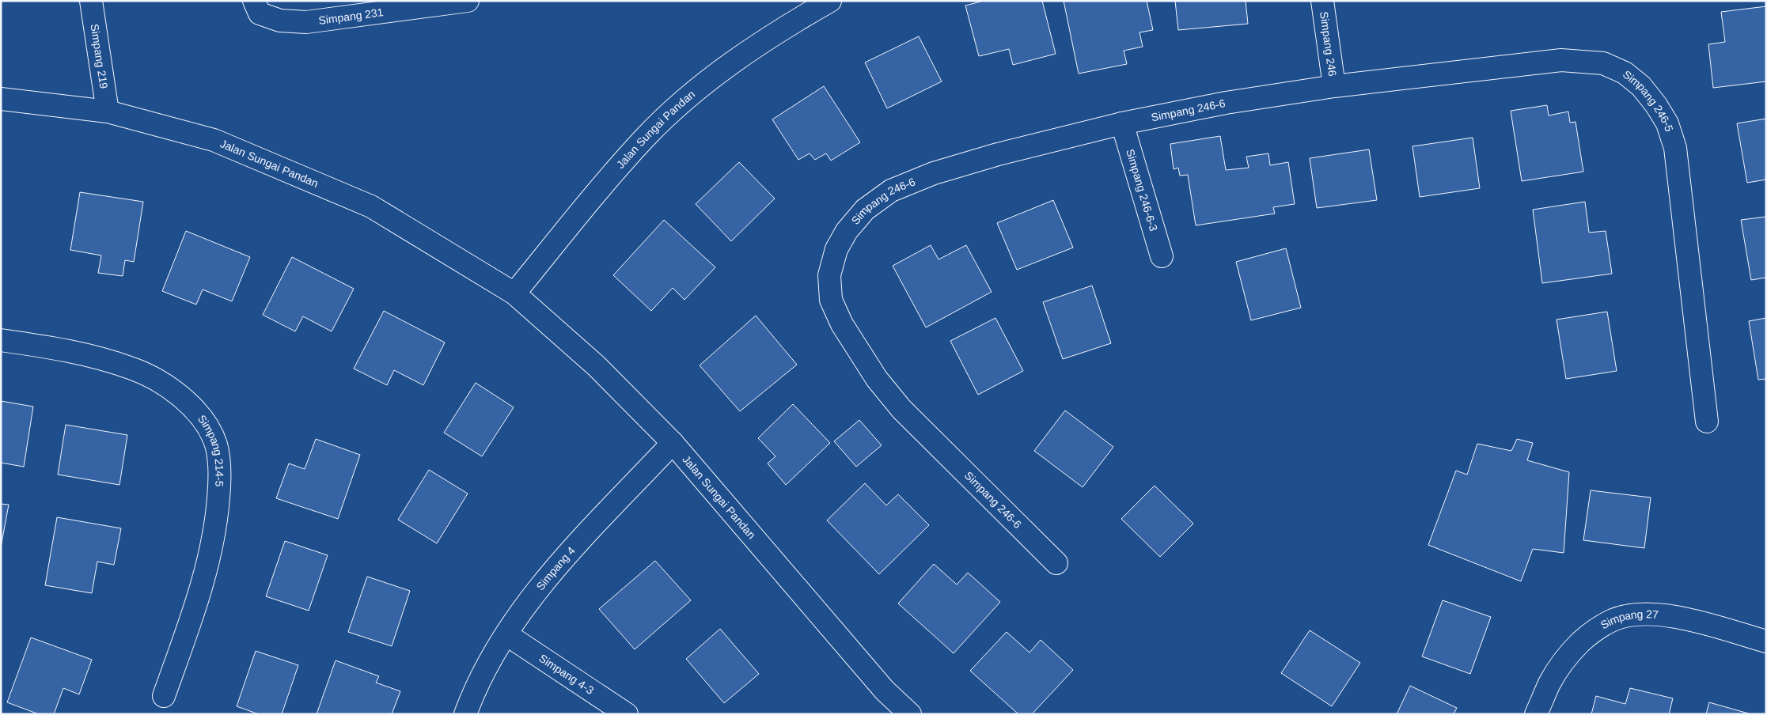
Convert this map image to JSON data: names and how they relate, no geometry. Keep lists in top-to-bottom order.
{
  "streets": {
    "street": [
      "Simpang 231",
      "Simpang 246",
      "Simpang 219",
      "Simpang 246-5",
      "Simpang 246-6",
      "Jalan Sungai Pandan",
      "Simpang 246-6-3",
      "Simpang 214-5",
      "Simpang 4",
      "Simpang 27",
      "Simpang 4-3"
    ]
  },
  "crossings": [
    ["Simpang 246", "Simpang 246-5"],
    ["Simpang 246", "Simpang 246-6"],
    ["Simpang 219", "Jalan Sungai Pandan"],
    ["Simpang 246-5", "Simpang 246-6"],
    ["Simpang 246-6", "Simpang 246-6-3"],
    ["Jalan Sungai Pandan", "Simpang 4"],
    ["Simpang 4", "Simpang 4-3"]
  ]
}
